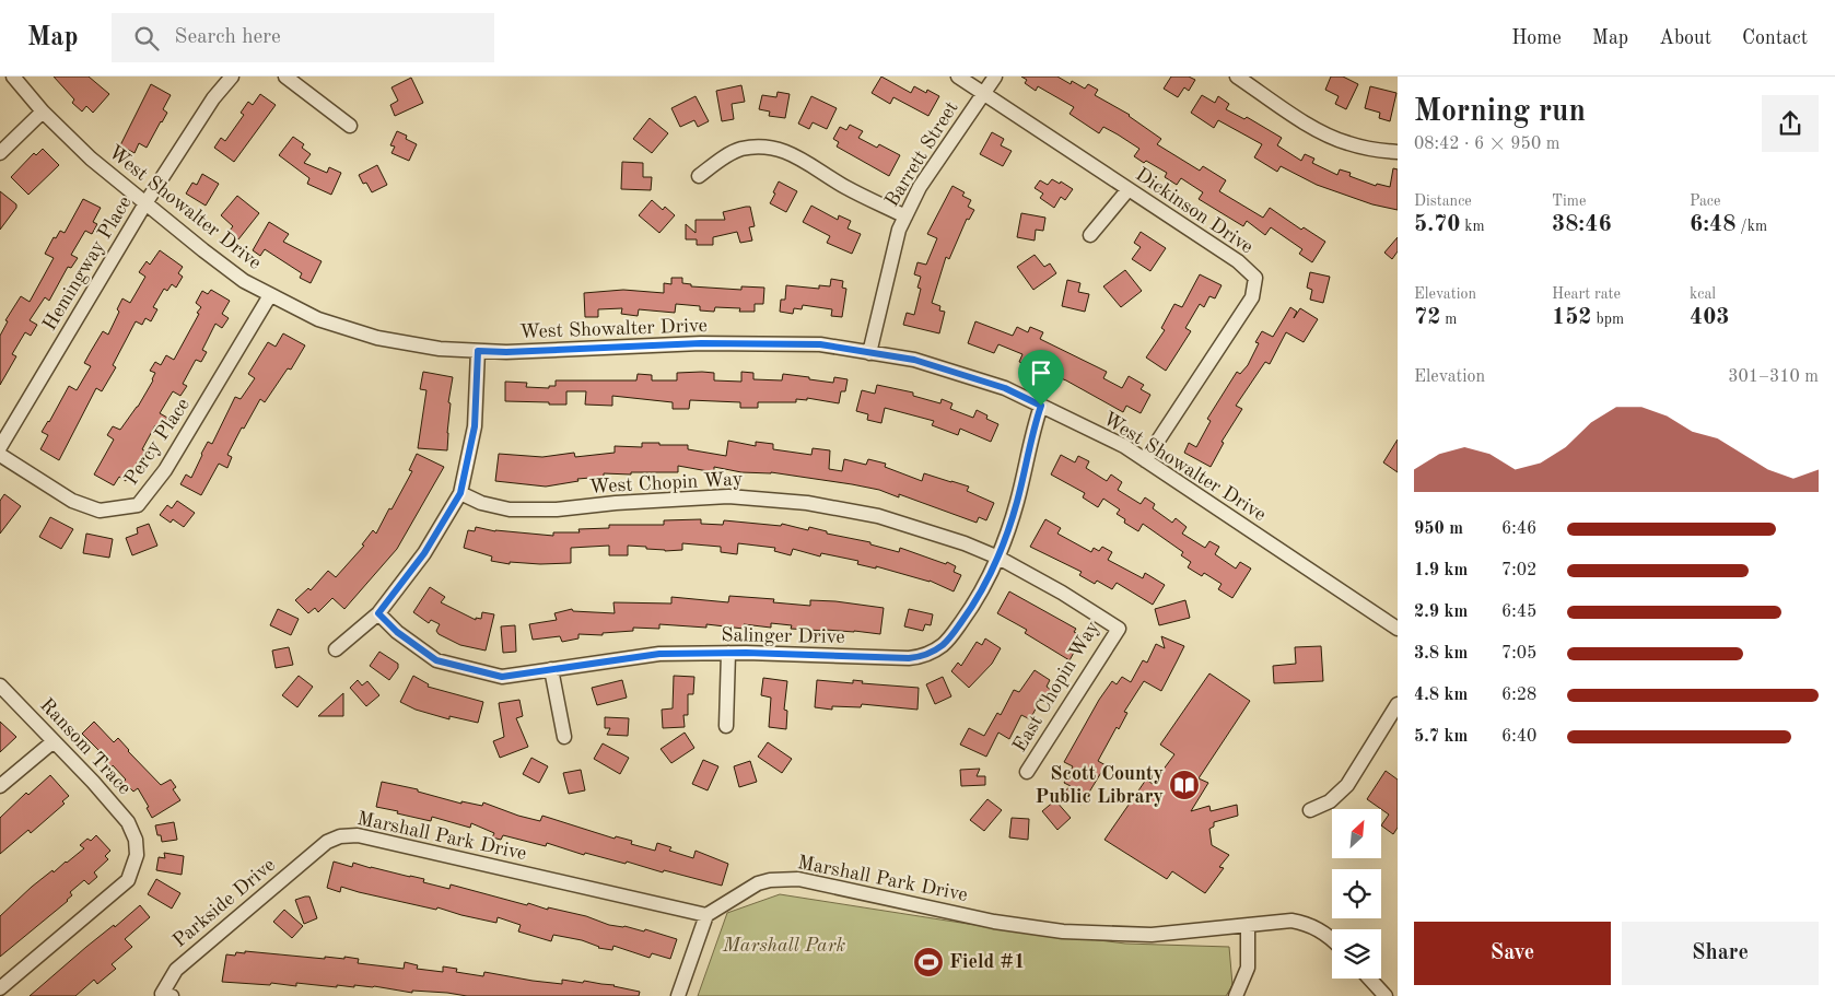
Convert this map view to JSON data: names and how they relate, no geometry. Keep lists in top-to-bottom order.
{
  "streets": {
    "street": [
      "Barrett Street",
      "West Showalter Drive",
      "Dickinson Drive",
      "Hemingway Place",
      "Percy Place",
      "West Chopin Way",
      "Salinger Drive",
      "East Chopin Way",
      "Ransom Trace",
      "Marshall Park Drive",
      "Parkside Drive"
    ]
  },
  "crossings": [
    ["Barrett Street", "West Showalter Drive"],
    ["Barrett Street", "Dickinson Drive"],
    ["West Showalter Drive", "Dickinson Drive"],
    ["West Showalter Drive", "Hemingway Place"],
    ["West Showalter Drive", "Percy Place"],
    ["West Showalter Drive", "Salinger Drive"],
    ["West Chopin Way", "Salinger Drive"],
    ["West Chopin Way", "East Chopin Way"],
    ["Salinger Drive", "East Chopin Way"],
    ["Marshall Park Drive", "Parkside Drive"]
  ],
  "parks": ["Marshall Park"],
  "places": {
    "library": ["Scott County Public Library"],
    "sports": ["Field #1"]
  },
  "north": "top right",
  "page": {
    "header": "Map",
    "search": "Search here",
    "nav": [
      "Home",
      "Map",
      "About",
      "Contact"
    ],
    "heading": ["Morning run", "08:42 · 6 × 950 m"],
    "stats": [
      ["Distance", "5.70 km"],
      ["Time", "38:46"],
      ["Pace", "6:48 /km"],
      ["Elevation", "72 m"],
      ["Heart rate", "152 bpm"],
      ["kcal", "403"]
    ],
    "chart": ["Elevation", "301–310 m"],
    "list": [
      {
        "name": "950 m",
        "note": "6:46"
      },
      {
        "name": "1.9 km",
        "note": "7:02"
      },
      {
        "name": "2.9 km",
        "note": "6:45"
      },
      {
        "name": "3.8 km",
        "note": "7:05"
      },
      {
        "name": "4.8 km",
        "note": "6:28"
      },
      {
        "name": "5.7 km",
        "note": "6:40"
      }
    ],
    "buttons": ["Save", "Share"]
  }
}
